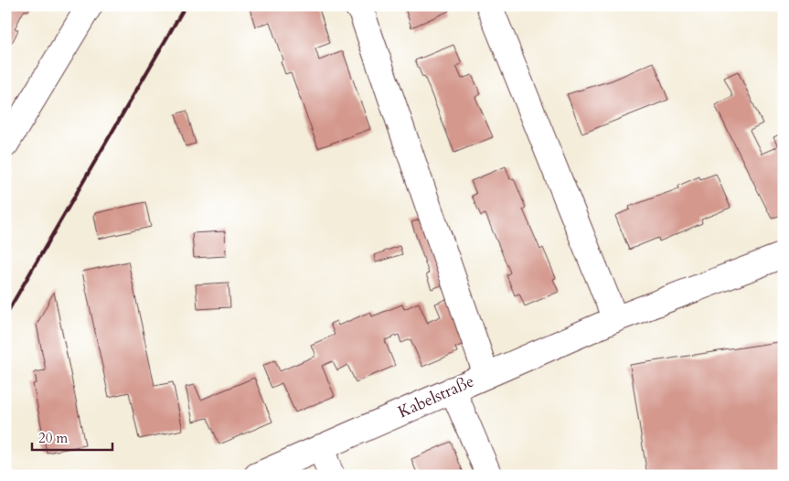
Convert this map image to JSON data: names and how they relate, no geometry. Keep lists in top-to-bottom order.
{
  "streets": {
    "street": ["Kabelstraße"]
  },
  "scale_bar": "20 m"
}
